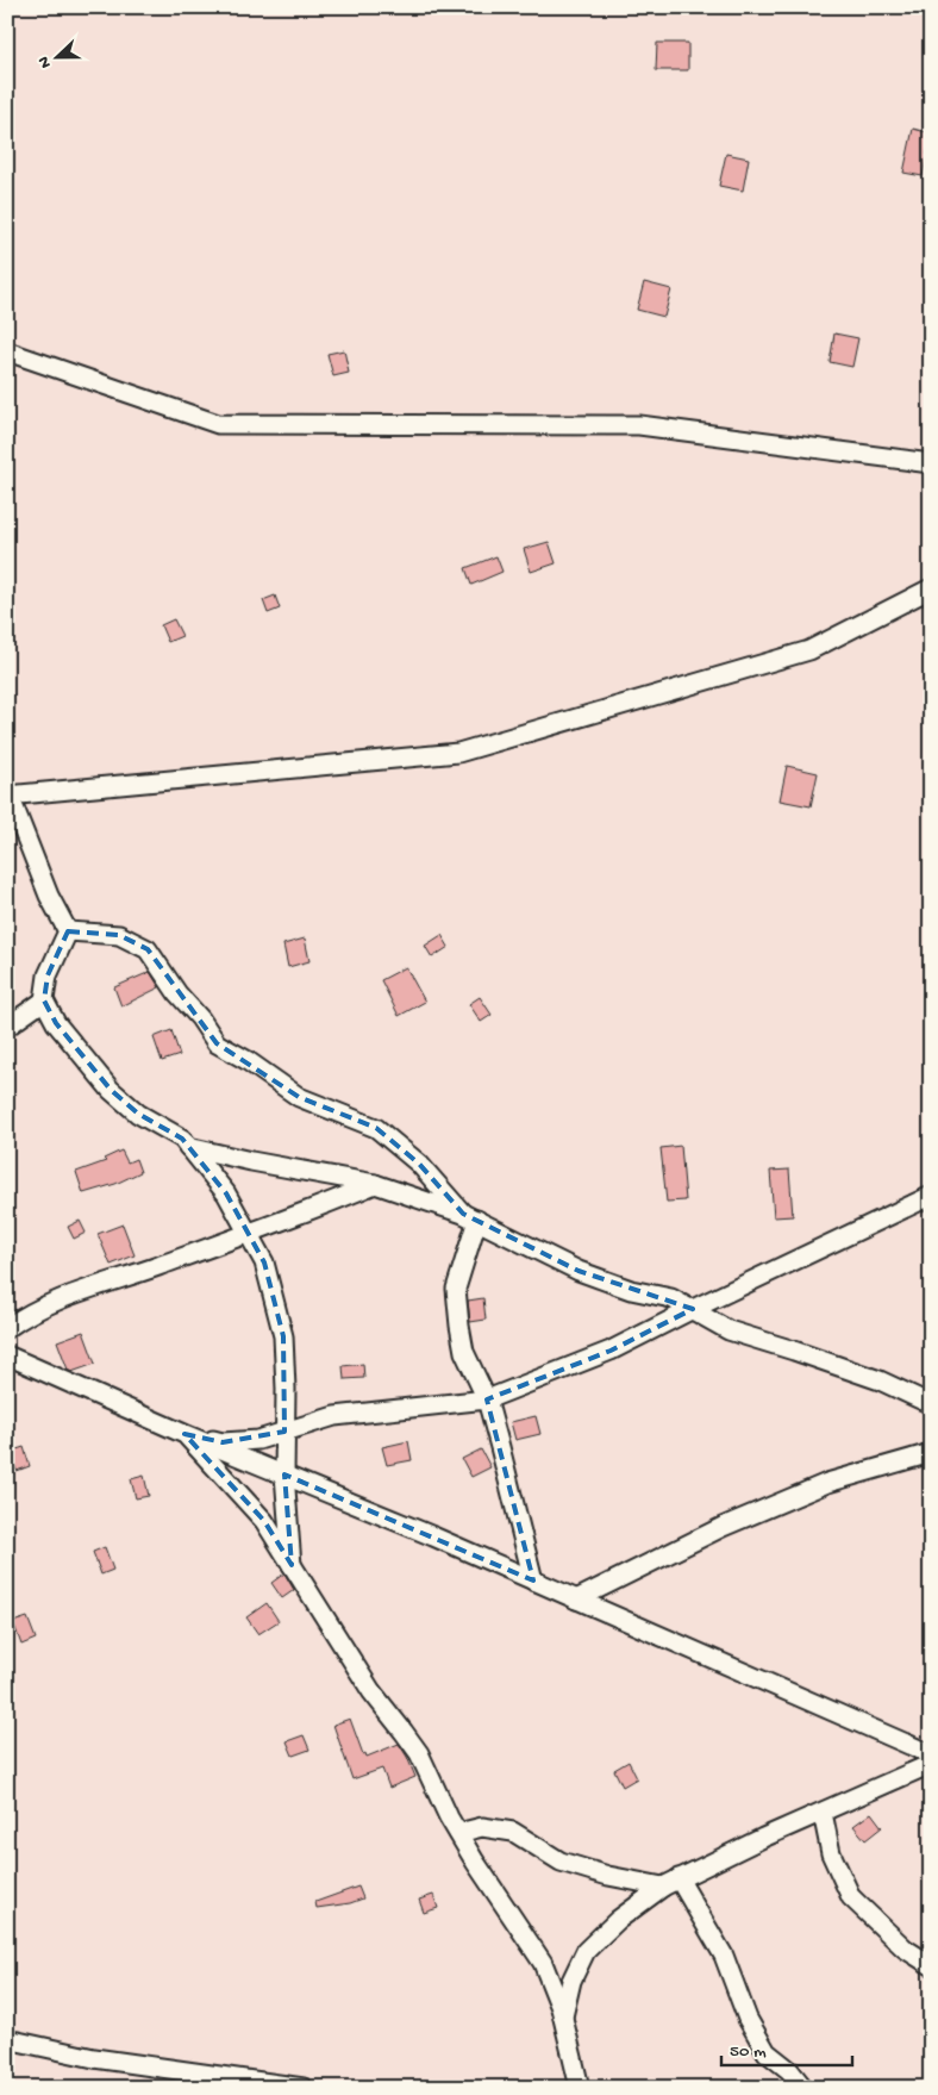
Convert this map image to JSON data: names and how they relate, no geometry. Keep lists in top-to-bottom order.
{
  "scale_bar": "50 m",
  "north": "left"
}
